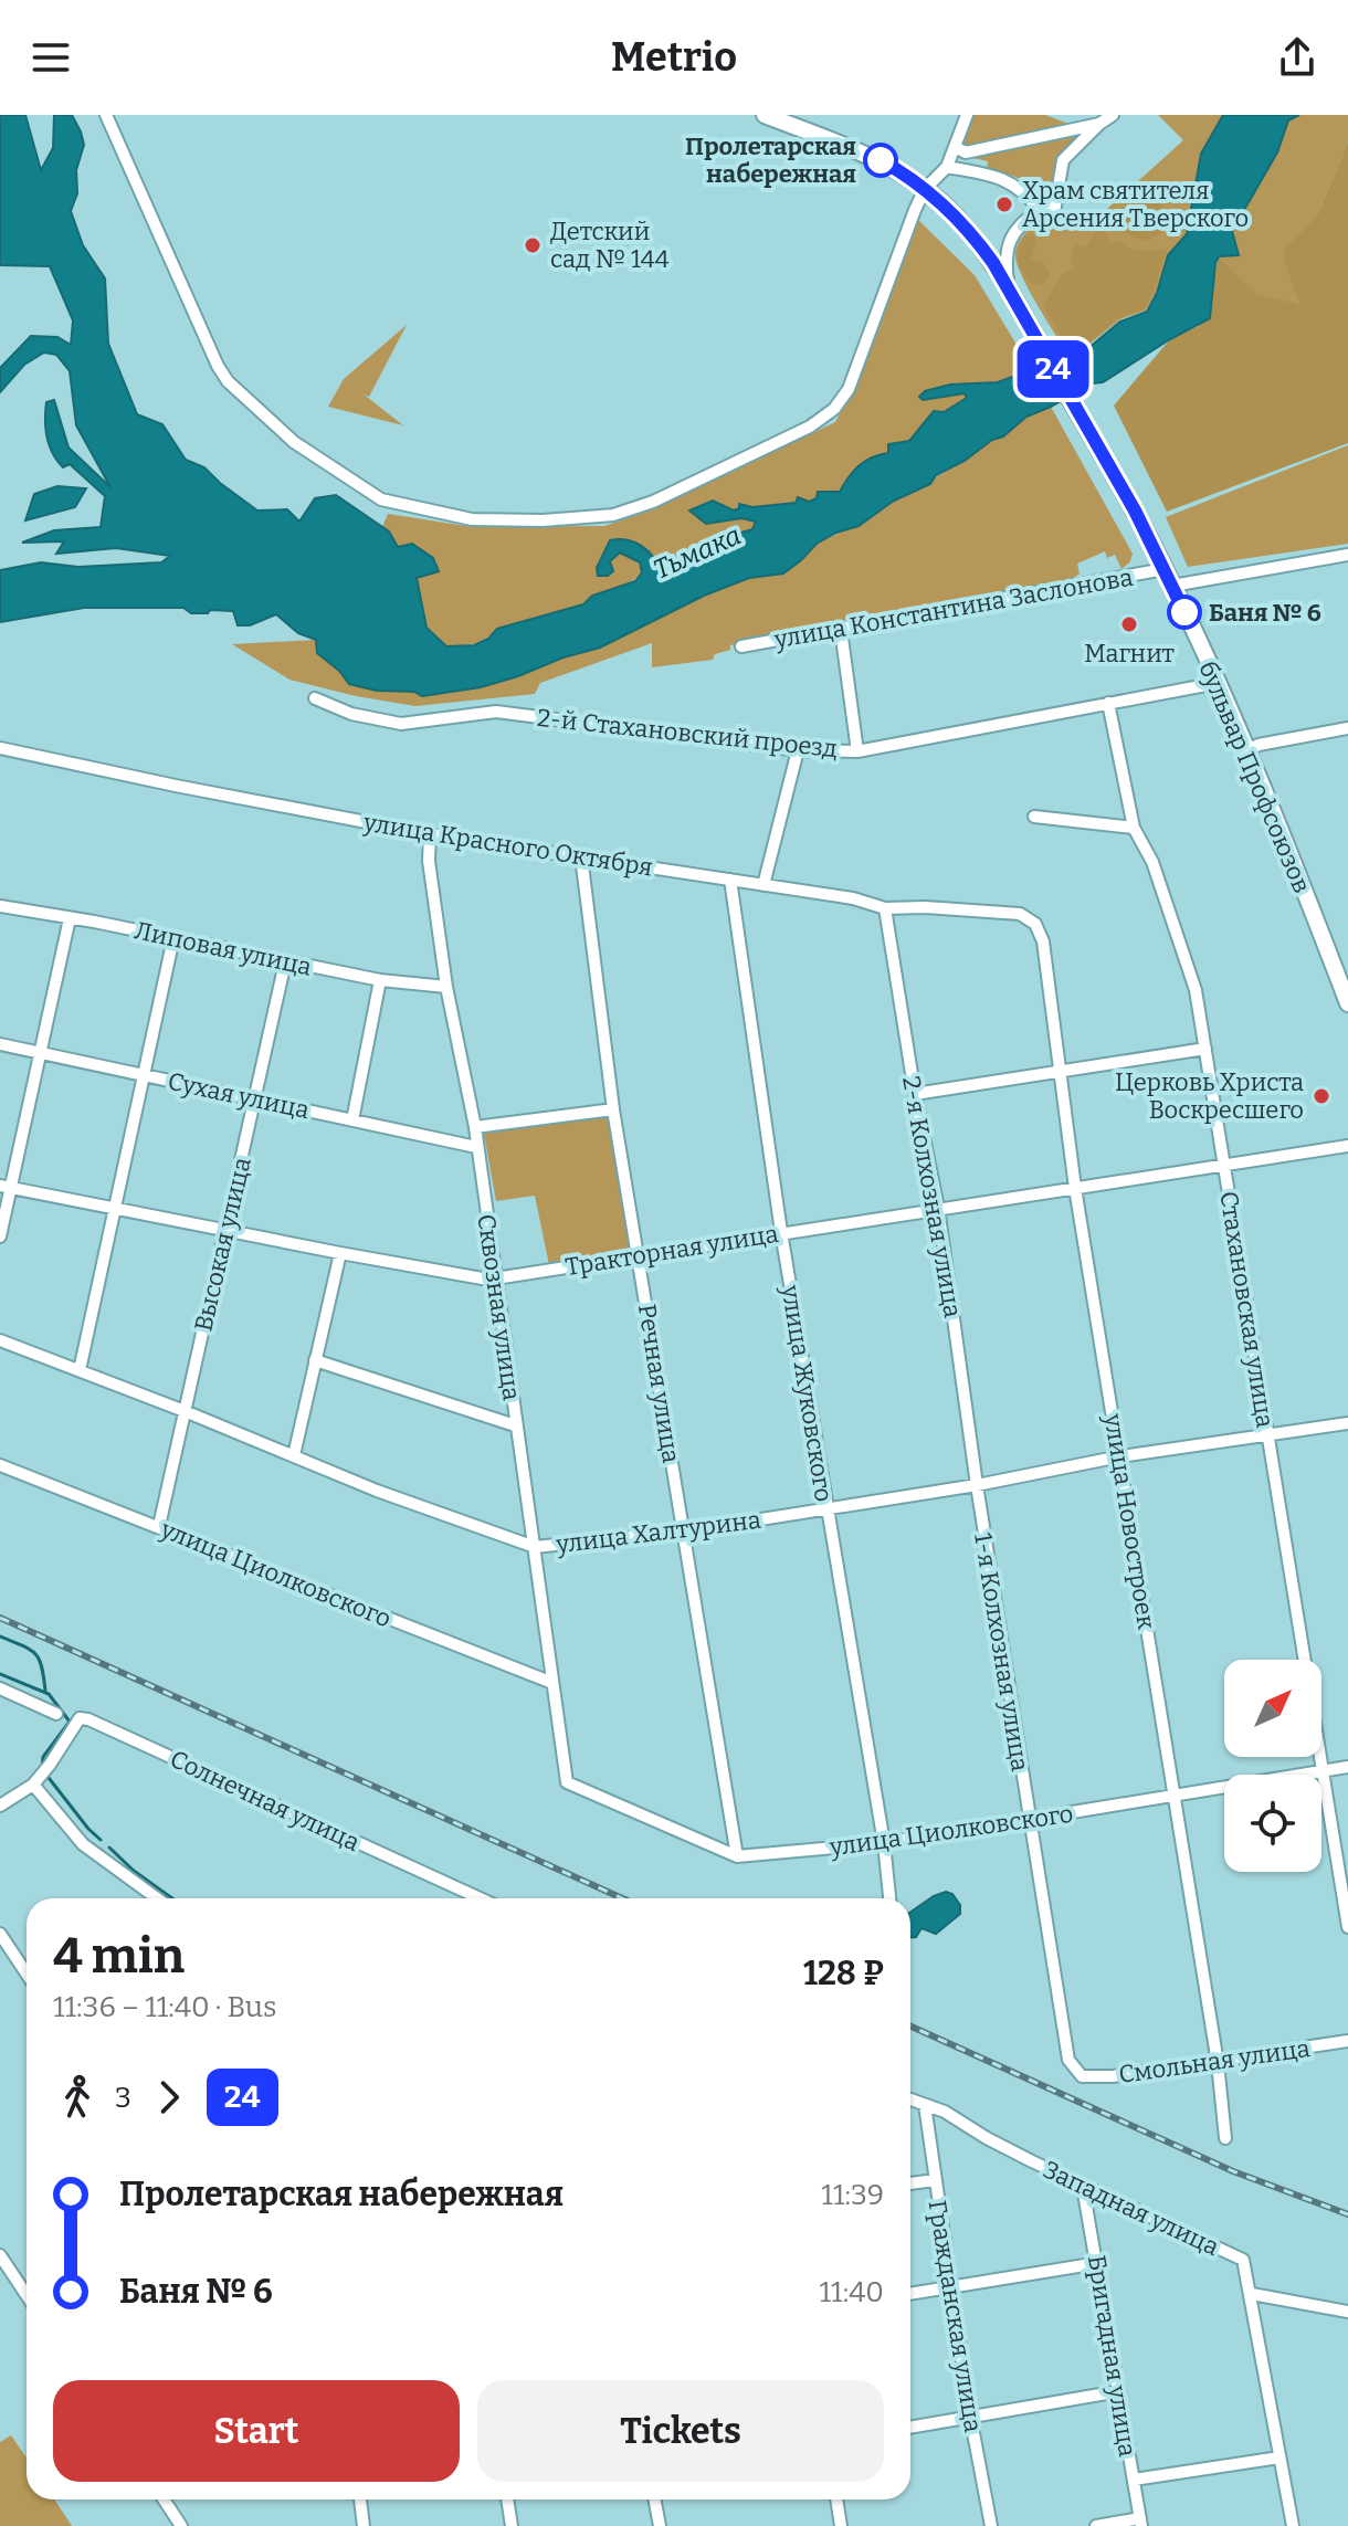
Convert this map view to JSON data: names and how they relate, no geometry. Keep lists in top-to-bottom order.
{
  "streets": {
    "main road": ["бульвар Профсоюзов"],
    "street": [
      "улица Константина Заслонова",
      "2-й Стахановский проезд",
      "улица Красного Октября",
      "Липовая улица",
      "Сухая улица",
      "2-я Колхозная улица",
      "Высокая улица",
      "Тракторная улица",
      "Сквозная улица",
      "Стахановская улица",
      "Речная улица",
      "улица Жуковского",
      "улица Новостроек",
      "улица Халтурина",
      "улица Циолковского",
      "1-я Колхозная улица",
      "Солнечная улица",
      "Смольная улица",
      "Западная улица",
      "Гражданская улица",
      "Бригадная улица"
    ]
  },
  "crossings": [
    ["улица Константина Заслонова", "бульвар Профсоюзов"],
    ["2-й Стахановский проезд", "бульвар Профсоюзов"],
    ["2-й Стахановский проезд", "Стахановская улица"],
    ["улица Красного Октября", "2-я Колхозная улица"],
    ["улица Красного Октября", "Сквозная улица"],
    ["улица Красного Октября", "Речная улица"],
    ["улица Красного Октября", "улица Жуковского"],
    ["улица Красного Октября", "улица Новостроек"],
    ["Липовая улица", "Высокая улица"],
    ["Липовая улица", "Сквозная улица"],
    ["Сухая улица", "Высокая улица"],
    ["Сухая улица", "Сквозная улица"],
    ["2-я Колхозная улица", "Тракторная улица"],
    ["2-я Колхозная улица", "улица Халтурина"],
    ["2-я Колхозная улица", "1-я Колхозная улица"],
    ["Высокая улица", "Тракторная улица"],
    ["Высокая улица", "улица Халтурина"],
    ["Высокая улица", "улица Циолковского"],
    ["Тракторная улица", "Сквозная улица"],
    ["Тракторная улица", "Стахановская улица"],
    ["Тракторная улица", "Речная улица"],
    ["Тракторная улица", "улица Жуковского"],
    ["Тракторная улица", "улица Новостроек"],
    ["Сквозная улица", "улица Халтурина"],
    ["Сквозная улица", "улица Циолковского"],
    ["Стахановская улица", "улица Халтурина"],
    ["Стахановская улица", "улица Циолковского"],
    ["Речная улица", "улица Халтурина"],
    ["Речная улица", "улица Циолковского"],
    ["улица Жуковского", "улица Халтурина"],
    ["улица Жуковского", "улица Циолковского"],
    ["улица Новостроек", "улица Халтурина"],
    ["улица Новостроек", "улица Циолковского"],
    ["улица Новостроек", "Смольная улица"],
    ["улица Халтурина", "1-я Колхозная улица"],
    ["улица Циолковского", "1-я Колхозная улица"],
    ["1-я Колхозная улица", "Смольная улица"],
    ["Западная улица", "Гражданская улица"],
    ["Западная улица", "Бригадная улица"]
  ],
  "water": ["Тьмака"],
  "places": [
    "Пролетарская набережная",
    "Храм святителя Арсения Тверского",
    "Детский сад № 144",
    "Баня № 6",
    "Магнит",
    "Церковь Христа Воскресшего"
  ],
  "lines": ["bus line 24"],
  "north": "top right",
  "page": {
    "header": "Metrio",
    "on_map": "24",
    "heading": ["4 min", "11:36 – 11:40 · Bus", "128 ₽"],
    "legs": ["3", "24"],
    "list": [
      {
        "name": "Пролетарская набережная",
        "value": "11:39"
      },
      {
        "name": "Баня № 6",
        "value": "11:40"
      }
    ],
    "buttons": ["Start", "Tickets"]
  }
}
